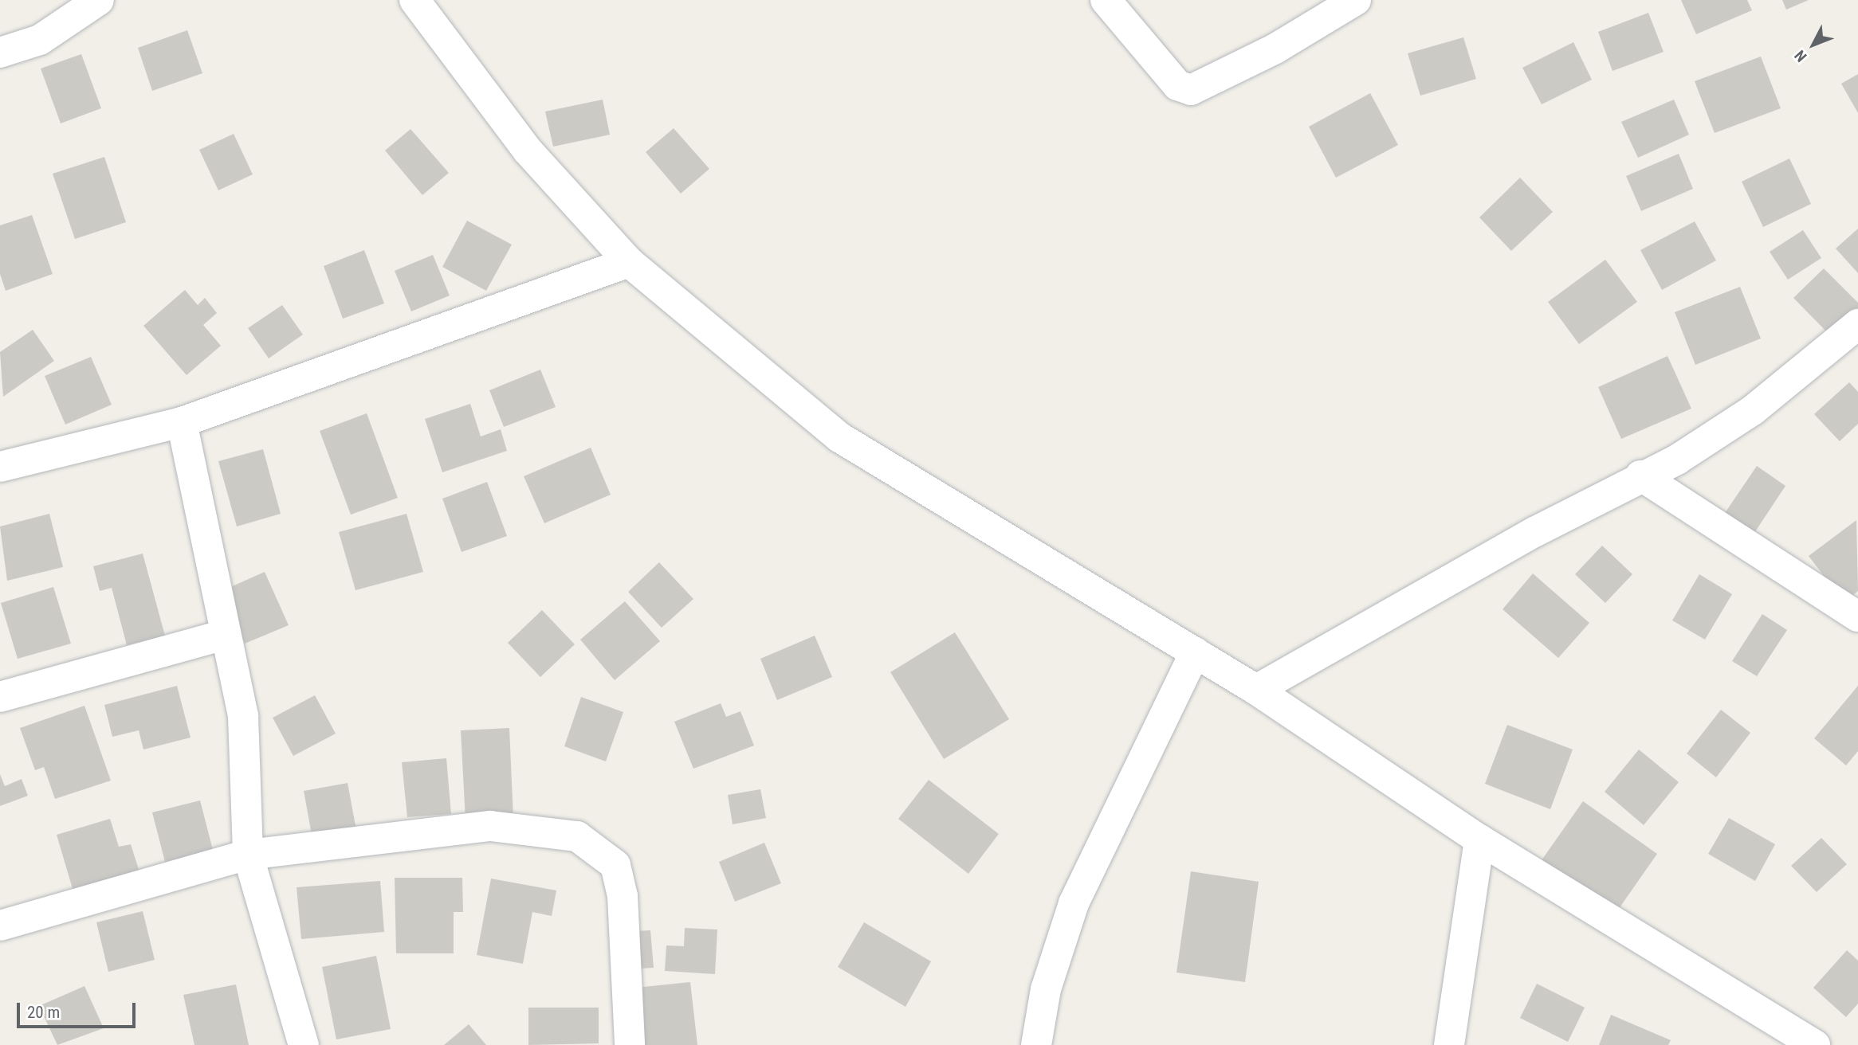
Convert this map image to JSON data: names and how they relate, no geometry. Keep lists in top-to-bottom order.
{
  "scale_bar": "20 m",
  "north": "bottom left"
}
